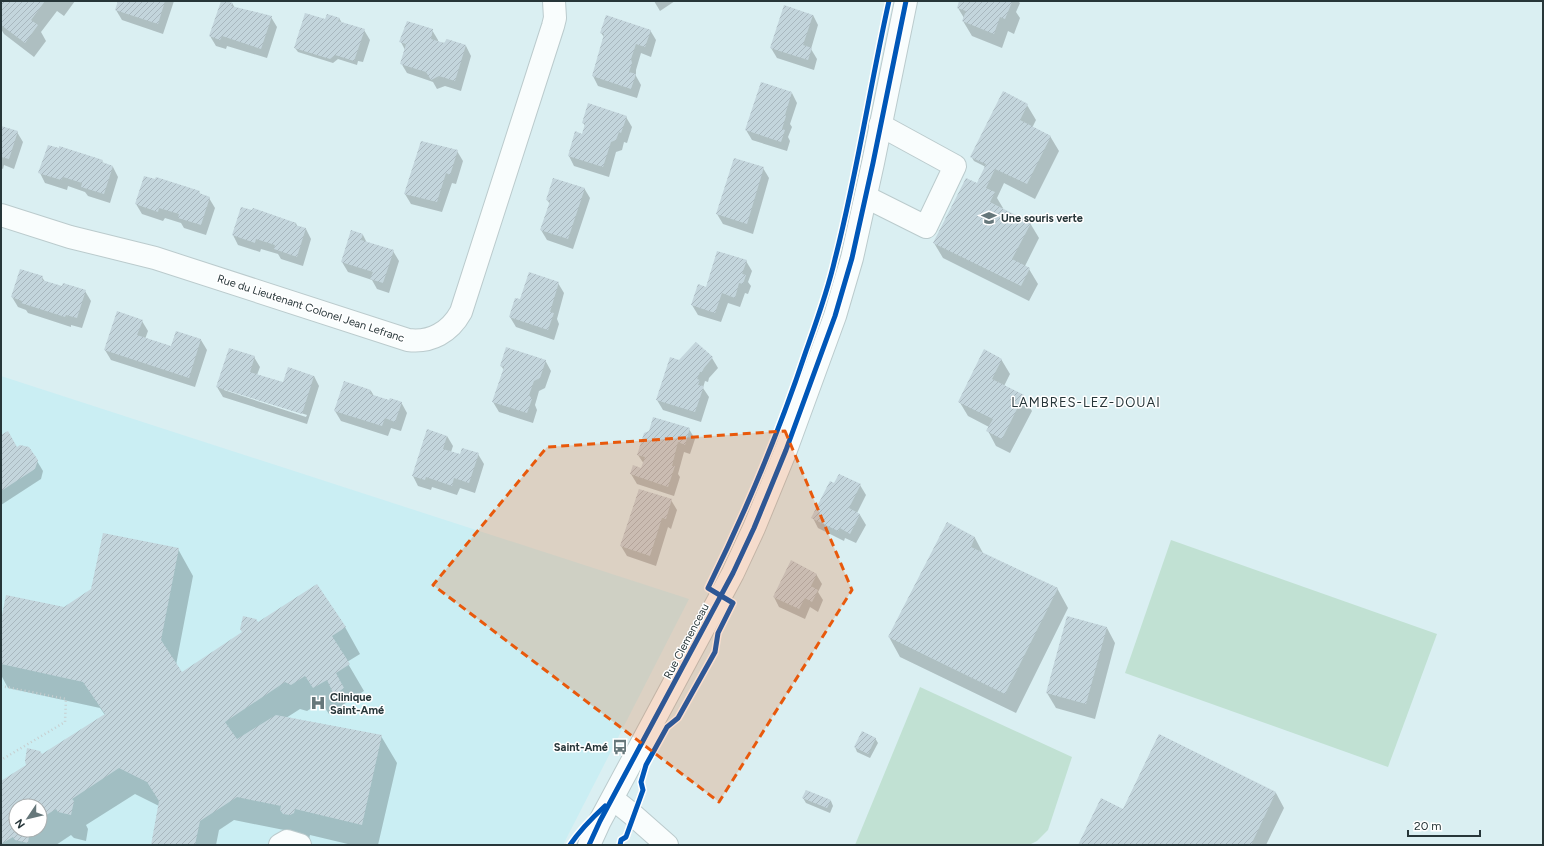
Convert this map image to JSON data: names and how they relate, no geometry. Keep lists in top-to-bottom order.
{
  "streets": {
    "street": ["Rue du Lieutenant Colonel Jean Lefranc", "Rue Clemenceau"]
  },
  "districts": ["LAMBRES-LEZ-DOUAI"],
  "places": {
    "school or university": ["Une souris verte"],
    "hospital": ["Clinique Saint-Amé"],
    "bus stop": ["Saint-Amé"]
  },
  "scale_bar": "20 m",
  "north": "bottom left"
}
